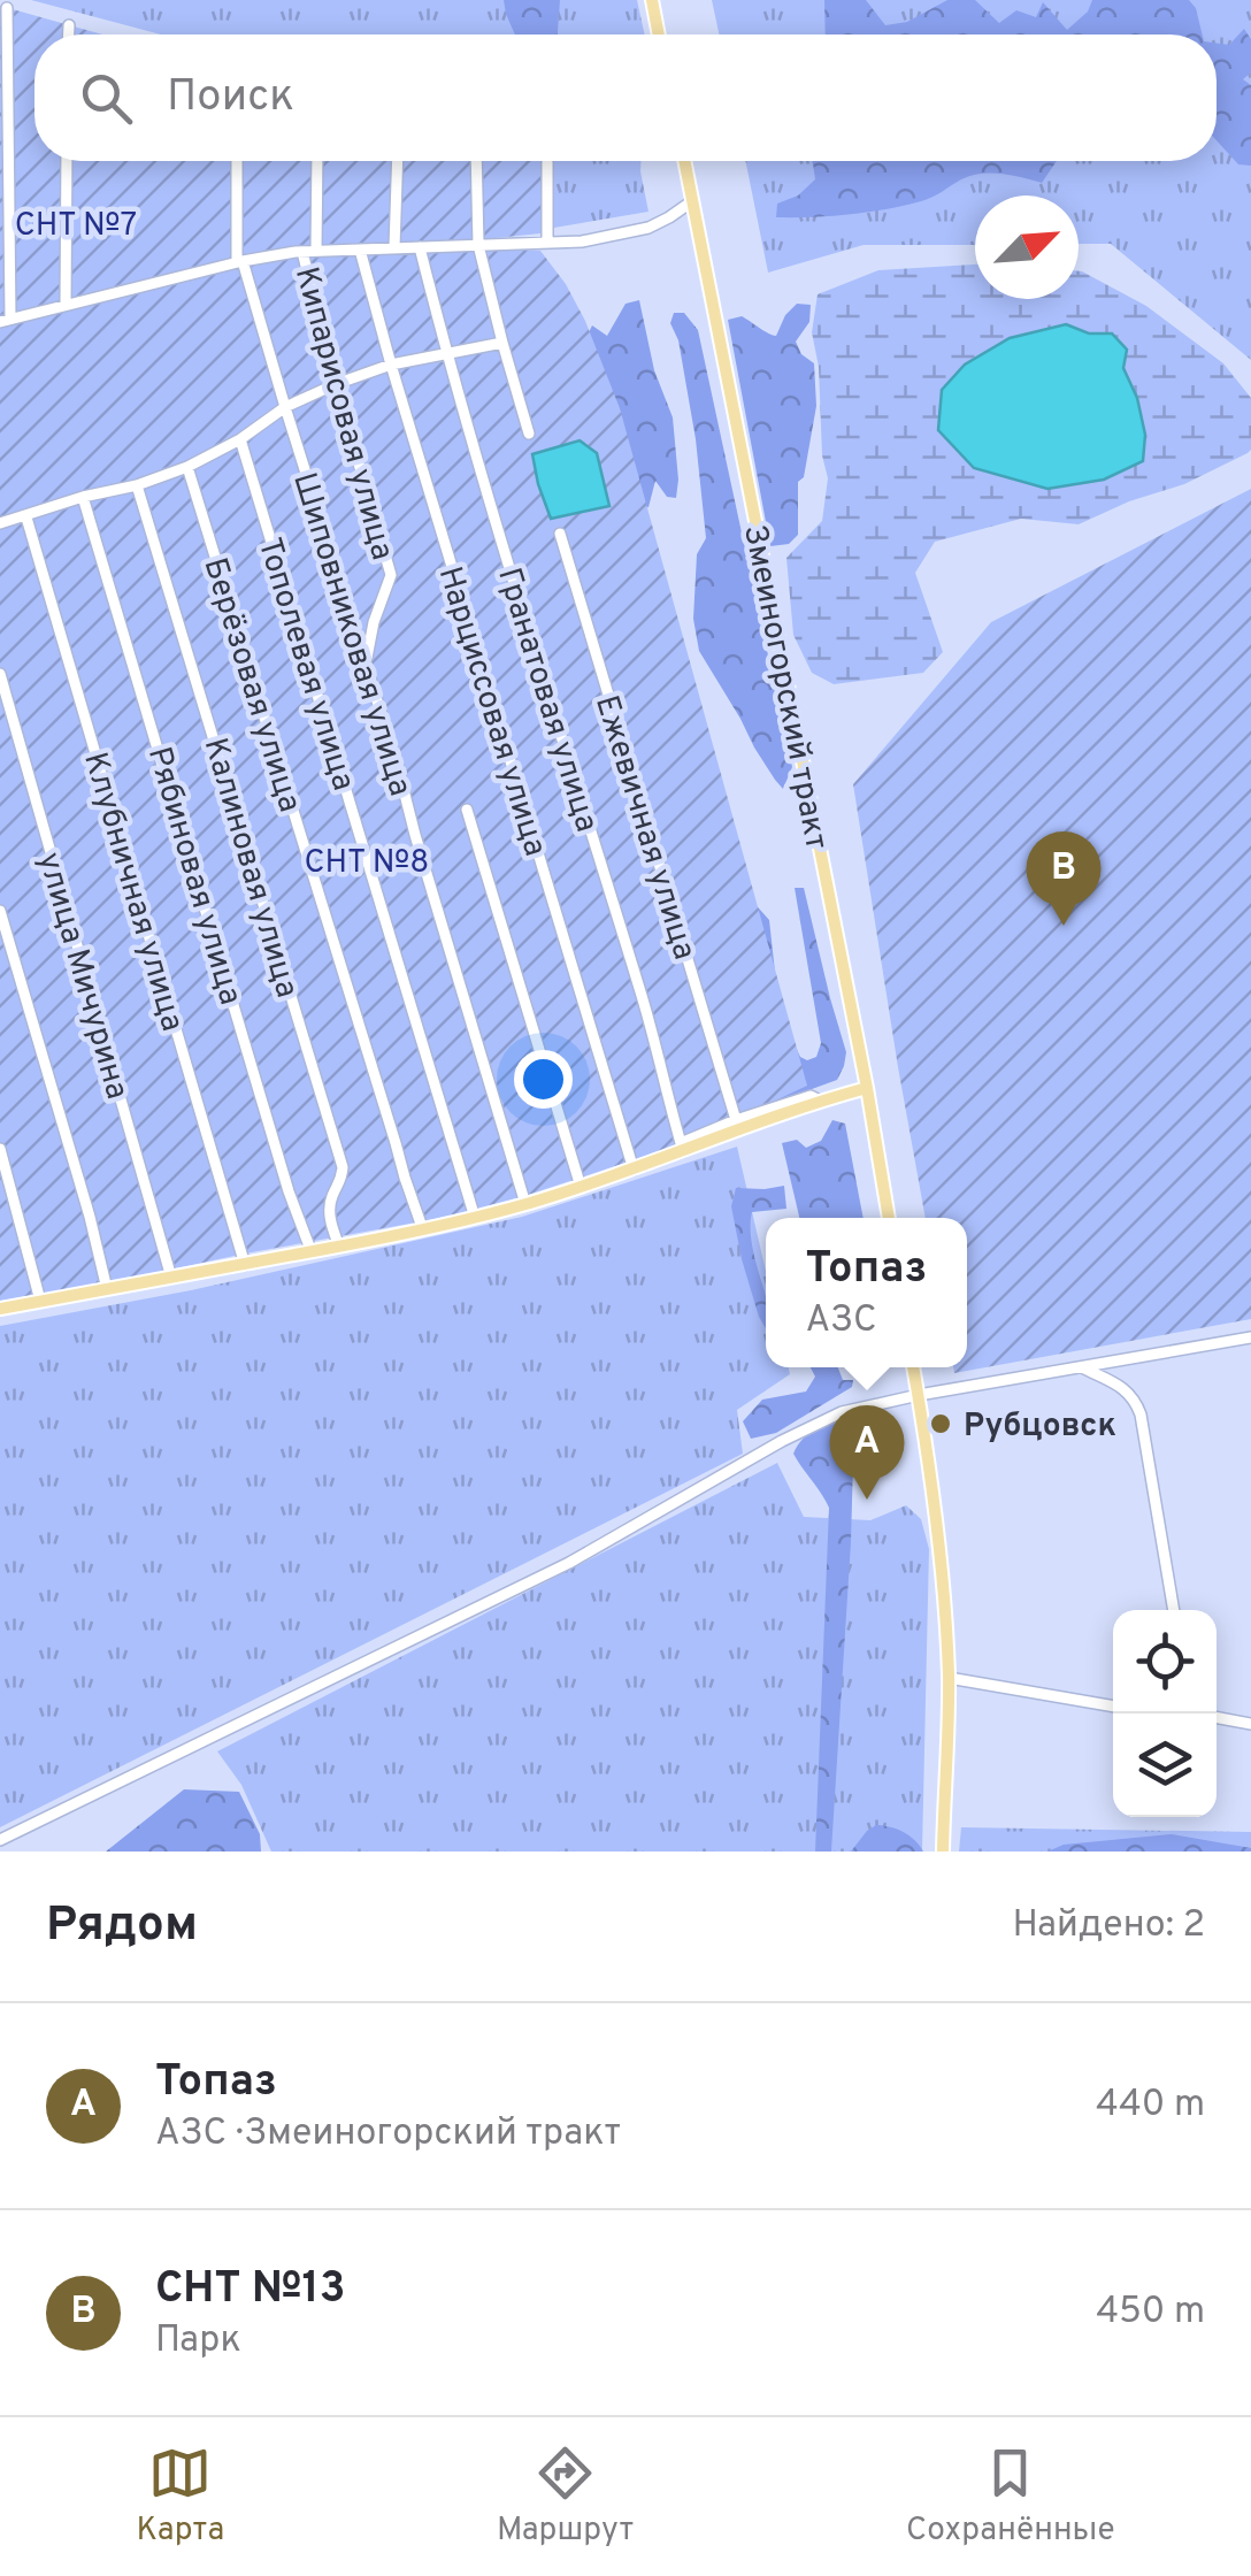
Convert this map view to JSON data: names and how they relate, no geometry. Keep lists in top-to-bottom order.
{
  "streets": {
    "main road": ["Змеиногорский тракт"],
    "street": [
      "Кипарисовая улица",
      "Шиповниковая улица",
      "Тополевая улица",
      "Берёзовая улица",
      "Гранатовая улица",
      "Нарциссовая улица",
      "Ежевичная улица",
      "Калиновая улица",
      "Рябиновая улица",
      "Клубничная улица",
      "улица Мичурина"
    ]
  },
  "crossings": [
    ["Кипарисовая улица", "Шиповниковая улица"]
  ],
  "parks": ["СНТ №7", "СНТ №8"],
  "places": ["Рубцовск"],
  "north": "top right",
  "page": {
    "search": "Поиск",
    "pins": ["B", "A"],
    "popup": ["Топаз", "АЗС"],
    "heading": ["Рядом", "Найдено: 2"],
    "list": [
      {
        "mark": "A",
        "name": "Топаз",
        "note": "АЗС · Змеиногорский тракт",
        "value": "440 m"
      },
      {
        "mark": "B",
        "name": "СНТ №13",
        "note": "Парк",
        "value": "450 m"
      }
    ],
    "nav": ["Карта", "Маршрут", "Сохранённые"]
  }
}
